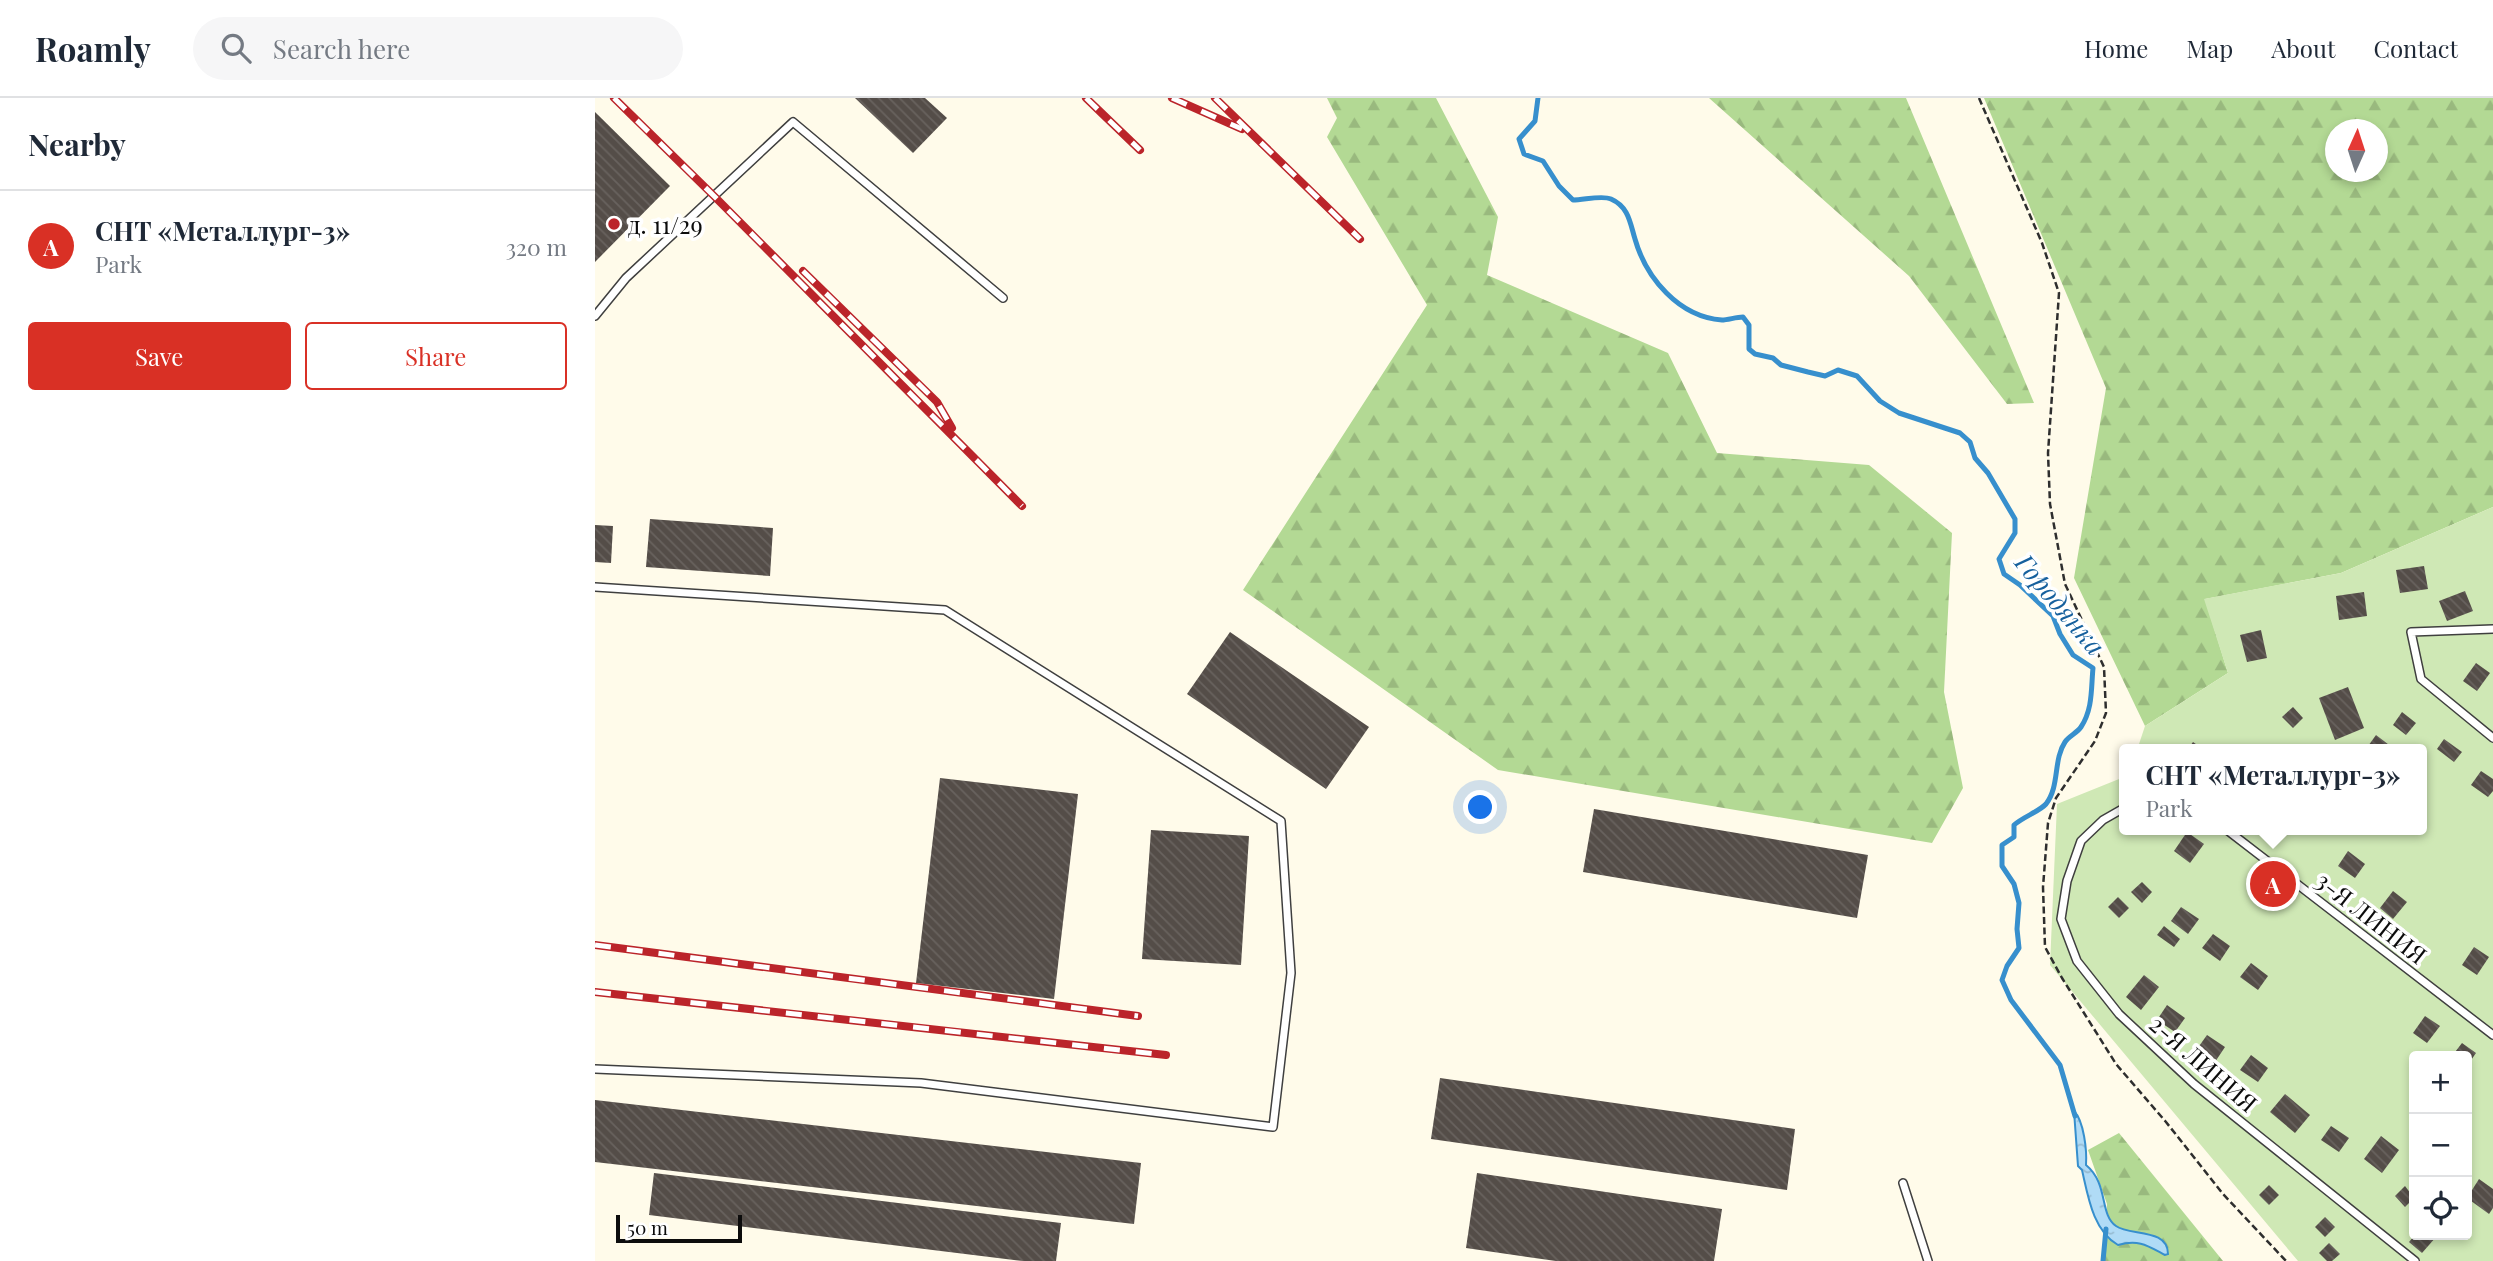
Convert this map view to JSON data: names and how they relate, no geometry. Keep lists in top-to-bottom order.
{
  "streets": {
    "lane": ["3-Я ЛИНИЯ", "2-Я ЛИНИЯ"]
  },
  "water": ["Городянка"],
  "places": ["д. 11/29"],
  "scale_bar": "50 m",
  "north": "top",
  "page": {
    "header": "Roamly",
    "search": "Search here",
    "nav": [
      "Home",
      "Map",
      "About",
      "Contact"
    ],
    "heading": "Nearby",
    "list": [
      {
        "mark": "A",
        "name": "СНТ «Металлург-3»",
        "note": "Park",
        "value": "320 m"
      }
    ],
    "buttons": ["Save", "Share"],
    "popup": ["СНТ «Металлург-3»", "Park"],
    "pins": "A",
    "map_buttons": ["+", "−"],
    "scale": "50 m"
  }
}
